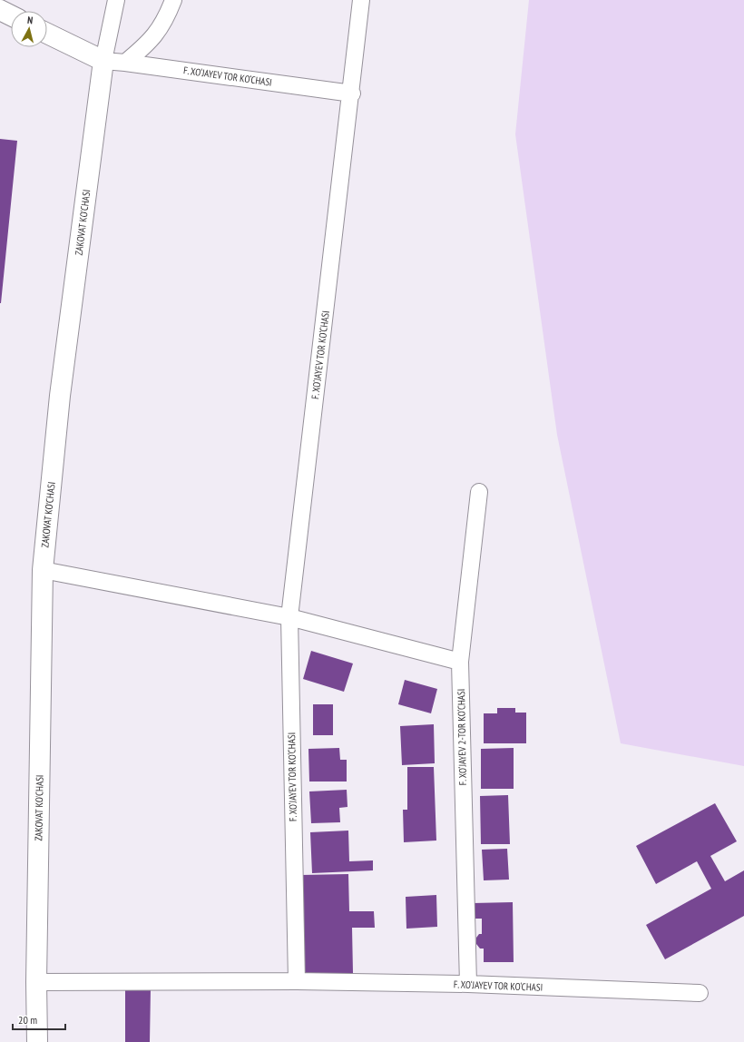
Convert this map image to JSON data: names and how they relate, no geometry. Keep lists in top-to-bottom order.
{
  "streets": {
    "main road": ["ZAKOVAT KO'CHASI"],
    "street": ["F. XO‘JAYEV TOR KO‘CHASI", "F. XO‘JAYEV 2-TOR KO‘CHASI"]
  },
  "crossings": [
    ["F. XO‘JAYEV TOR KO‘CHASI", "ZAKOVAT KO'CHASI"],
    ["F. XO‘JAYEV TOR KO‘CHASI", "F. XO‘JAYEV 2-TOR KO‘CHASI"]
  ],
  "scale_bar": "20 m",
  "north": "top"
}
